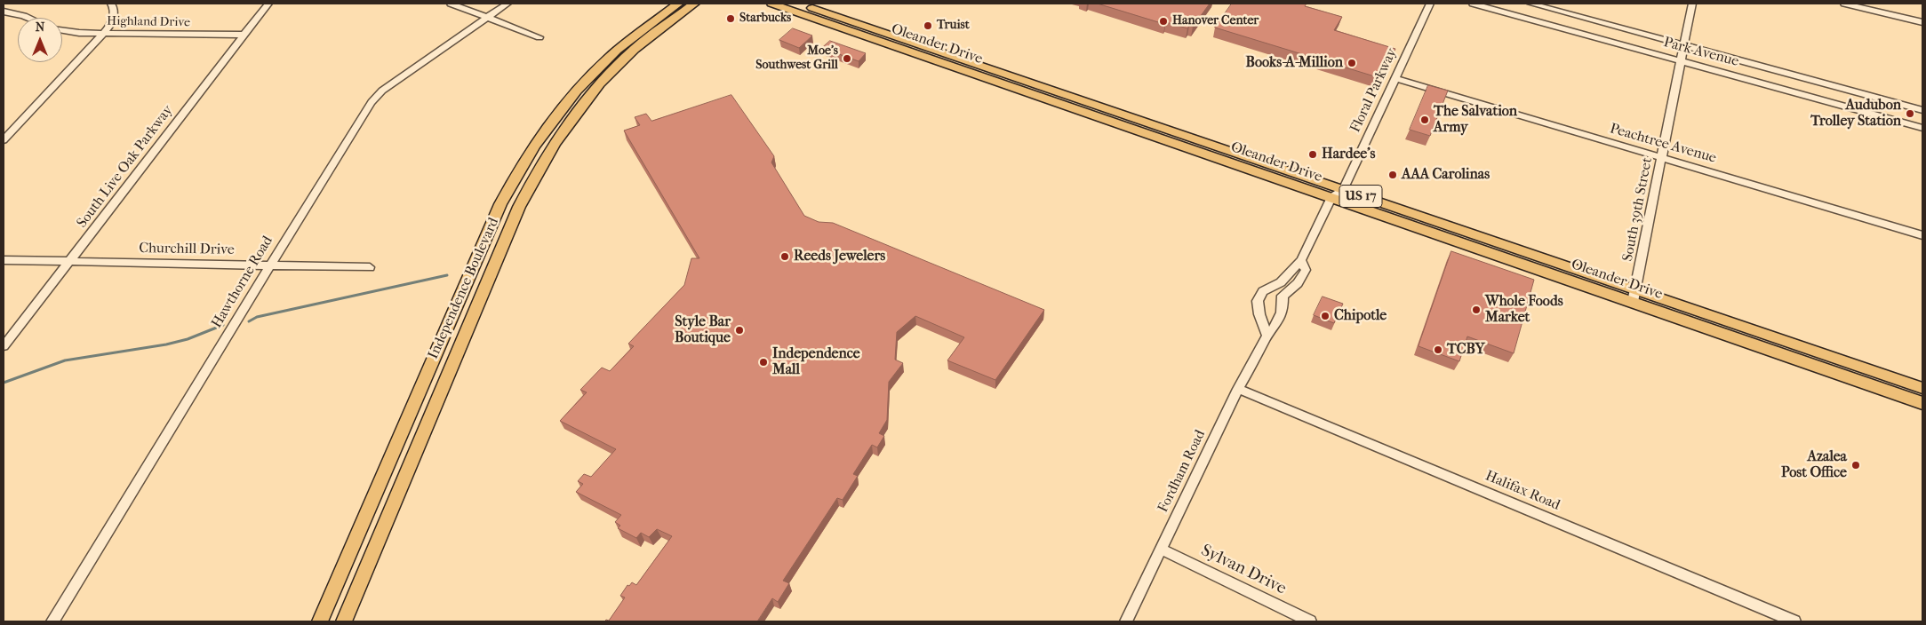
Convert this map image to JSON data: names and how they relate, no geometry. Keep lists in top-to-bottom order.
{
  "streets": {
    "main road": ["Oleander Drive", "US 17", "Independence Boulevard"],
    "street": [
      "Highland Drive",
      "Park Avenue",
      "Floral Parkway",
      "Peachtree Avenue",
      "South Live Oak Parkway",
      "South 39th Street",
      "Churchill Drive",
      "Hawthorne Road",
      "Fordham Road",
      "Halifax Road",
      "Sylvan Drive"
    ]
  },
  "crossings": [
    ["Highland Drive", "South Live Oak Parkway"],
    ["Oleander Drive", "Floral Parkway"],
    ["Oleander Drive", "South 39th Street"],
    ["Oleander Drive", "Fordham Road"],
    ["Park Avenue", "South 39th Street"],
    ["Floral Parkway", "Peachtree Avenue"],
    ["Floral Parkway", "Fordham Road"],
    ["Peachtree Avenue", "South 39th Street"],
    ["South Live Oak Parkway", "Churchill Drive"],
    ["Churchill Drive", "Hawthorne Road"],
    ["Fordham Road", "Halifax Road"],
    ["Fordham Road", "Sylvan Drive"]
  ],
  "places": [
    "Starbucks",
    "Hanover Center",
    "Truist",
    "Moe's Southwest Grill",
    "Books-A-Million",
    "Audubon Trolley Station",
    "The Salvation Army",
    "Hardee's",
    "AAA Carolinas",
    "Reeds Jewelers",
    "Whole Foods Market",
    "Chipotle",
    "Style Bar Boutique",
    "TCBY",
    "Independence Mall",
    "Azalea Post Office"
  ],
  "north": "top"
}
